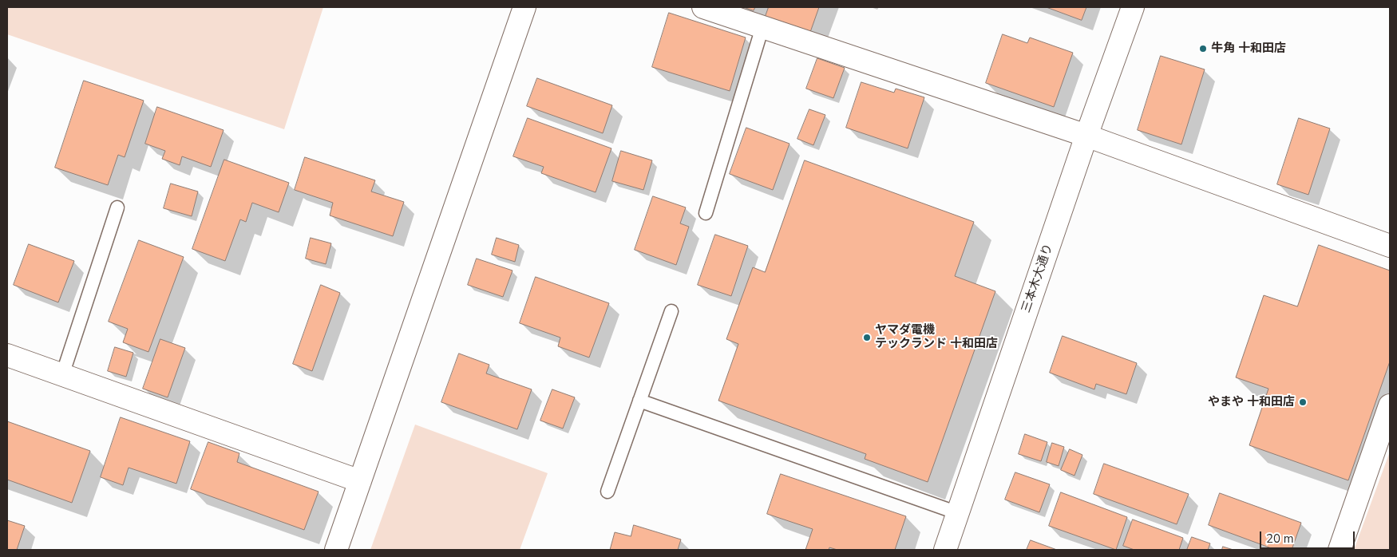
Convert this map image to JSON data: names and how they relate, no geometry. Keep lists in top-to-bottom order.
{
  "streets": {
    "street": ["三本木大通り"]
  },
  "places": ["牛角 十和田店", "ヤマダ電機 テックランド 十和田店", "やまや 十和田店"],
  "scale_bar": "20 m"
}
